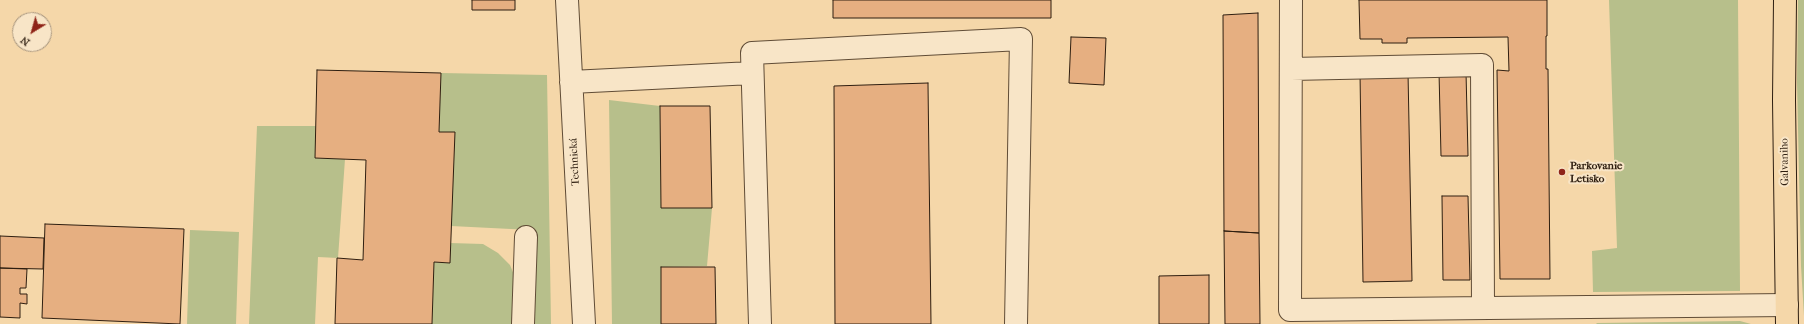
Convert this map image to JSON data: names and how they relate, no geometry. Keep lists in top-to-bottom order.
{
  "streets": {
    "main road": ["Galvaniho"],
    "street": ["Technická"]
  },
  "places": ["Parkovanie Letisko"],
  "north": "bottom left"
}
